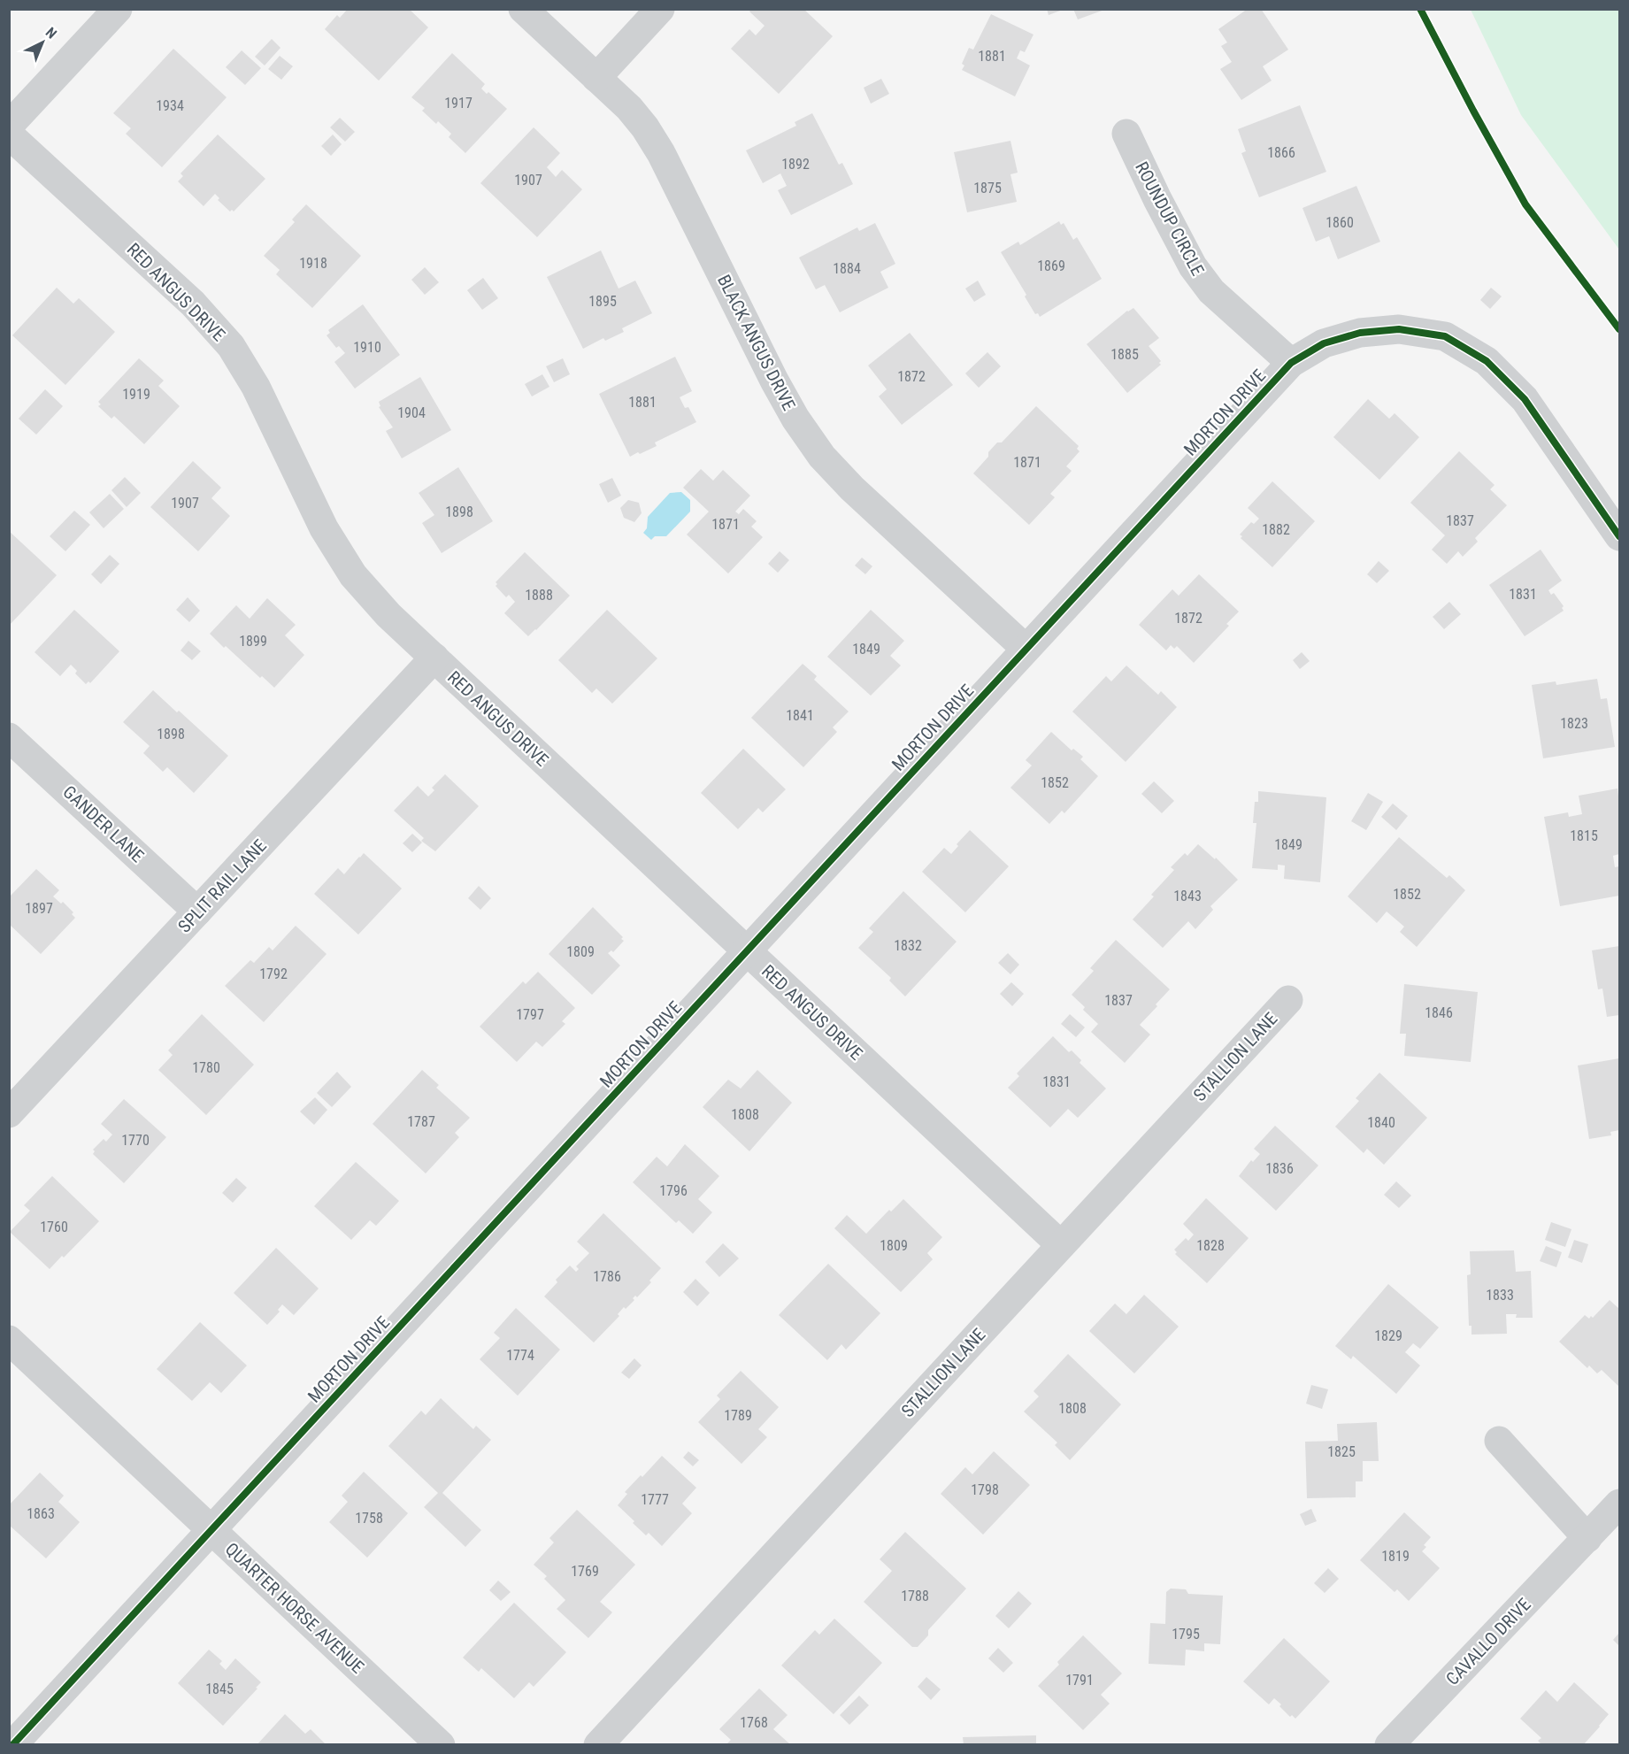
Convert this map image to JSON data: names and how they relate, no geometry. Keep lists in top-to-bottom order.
{
  "streets": {
    "street": [
      "ROUNDUP CIRCLE",
      "RED ANGUS DRIVE",
      "BLACK ANGUS DRIVE",
      "MORTON DRIVE",
      "GANDER LANE",
      "SPLIT RAIL LANE",
      "STALLION LANE",
      "QUARTER HORSE AVENUE",
      "CAVALLO DRIVE"
    ]
  },
  "crossings": [
    ["ROUNDUP CIRCLE", "MORTON DRIVE"],
    ["RED ANGUS DRIVE", "MORTON DRIVE"],
    ["RED ANGUS DRIVE", "SPLIT RAIL LANE"],
    ["RED ANGUS DRIVE", "STALLION LANE"],
    ["BLACK ANGUS DRIVE", "MORTON DRIVE"],
    ["MORTON DRIVE", "QUARTER HORSE AVENUE"],
    ["GANDER LANE", "SPLIT RAIL LANE"]
  ],
  "house_numbers": [
    "1881",
    "1917",
    "1934",
    "1866",
    "1892",
    "1907",
    "1875",
    "1860",
    "1918",
    "1869",
    "1884",
    "1895",
    "1910",
    "1885",
    "1872",
    "1919",
    "1881",
    "1904",
    "1871",
    "1907",
    "1898",
    "1837",
    "1871",
    "1882",
    "1831",
    "1888",
    "1872",
    "1899",
    "1849",
    "1841",
    "1823",
    "1898",
    "1852",
    "1815",
    "1849",
    "1852",
    "1843",
    "1897",
    "1832",
    "1809",
    "1792",
    "1837",
    "1846",
    "1797",
    "1780",
    "1831",
    "1808",
    "1787",
    "1840",
    "1770",
    "1836",
    "1796",
    "1760",
    "1809",
    "1828",
    "1786",
    "1833",
    "1829",
    "1774",
    "1808",
    "1789",
    "1825",
    "1798",
    "1777",
    "1863",
    "1758",
    "1819",
    "1769",
    "1788",
    "1795",
    "1791",
    "1845",
    "1768"
  ],
  "north": "top right"
}
